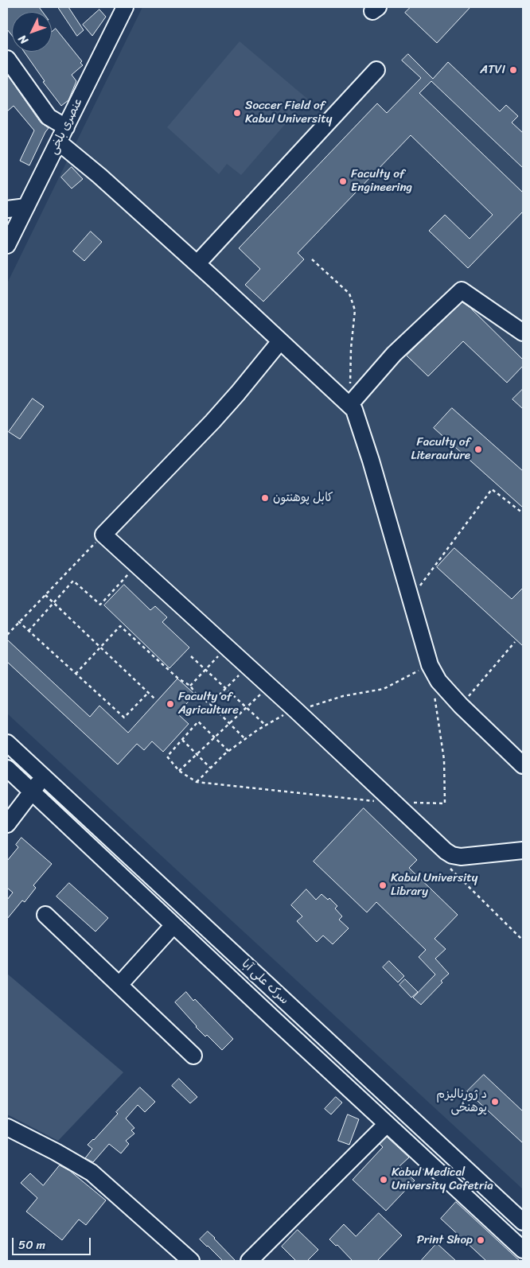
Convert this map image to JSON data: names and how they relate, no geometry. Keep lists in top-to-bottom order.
{
  "streets": {
    "street": ["عنصری بلخی", "سرک علی آبا"]
  },
  "places": [
    "ATVI",
    "Soccer Field of Kabul University",
    "Faculty of Engineering",
    "Faculty of Literauture",
    "کابل پوهنتون",
    "Faculty of Agriculture",
    "Kabul University Library",
    "د ژورنالیزم پوهنحٔی",
    "Kabul Medical University Cafetria",
    "Print Shop"
  ],
  "scale_bar": "50 m",
  "north": "bottom left"
}
